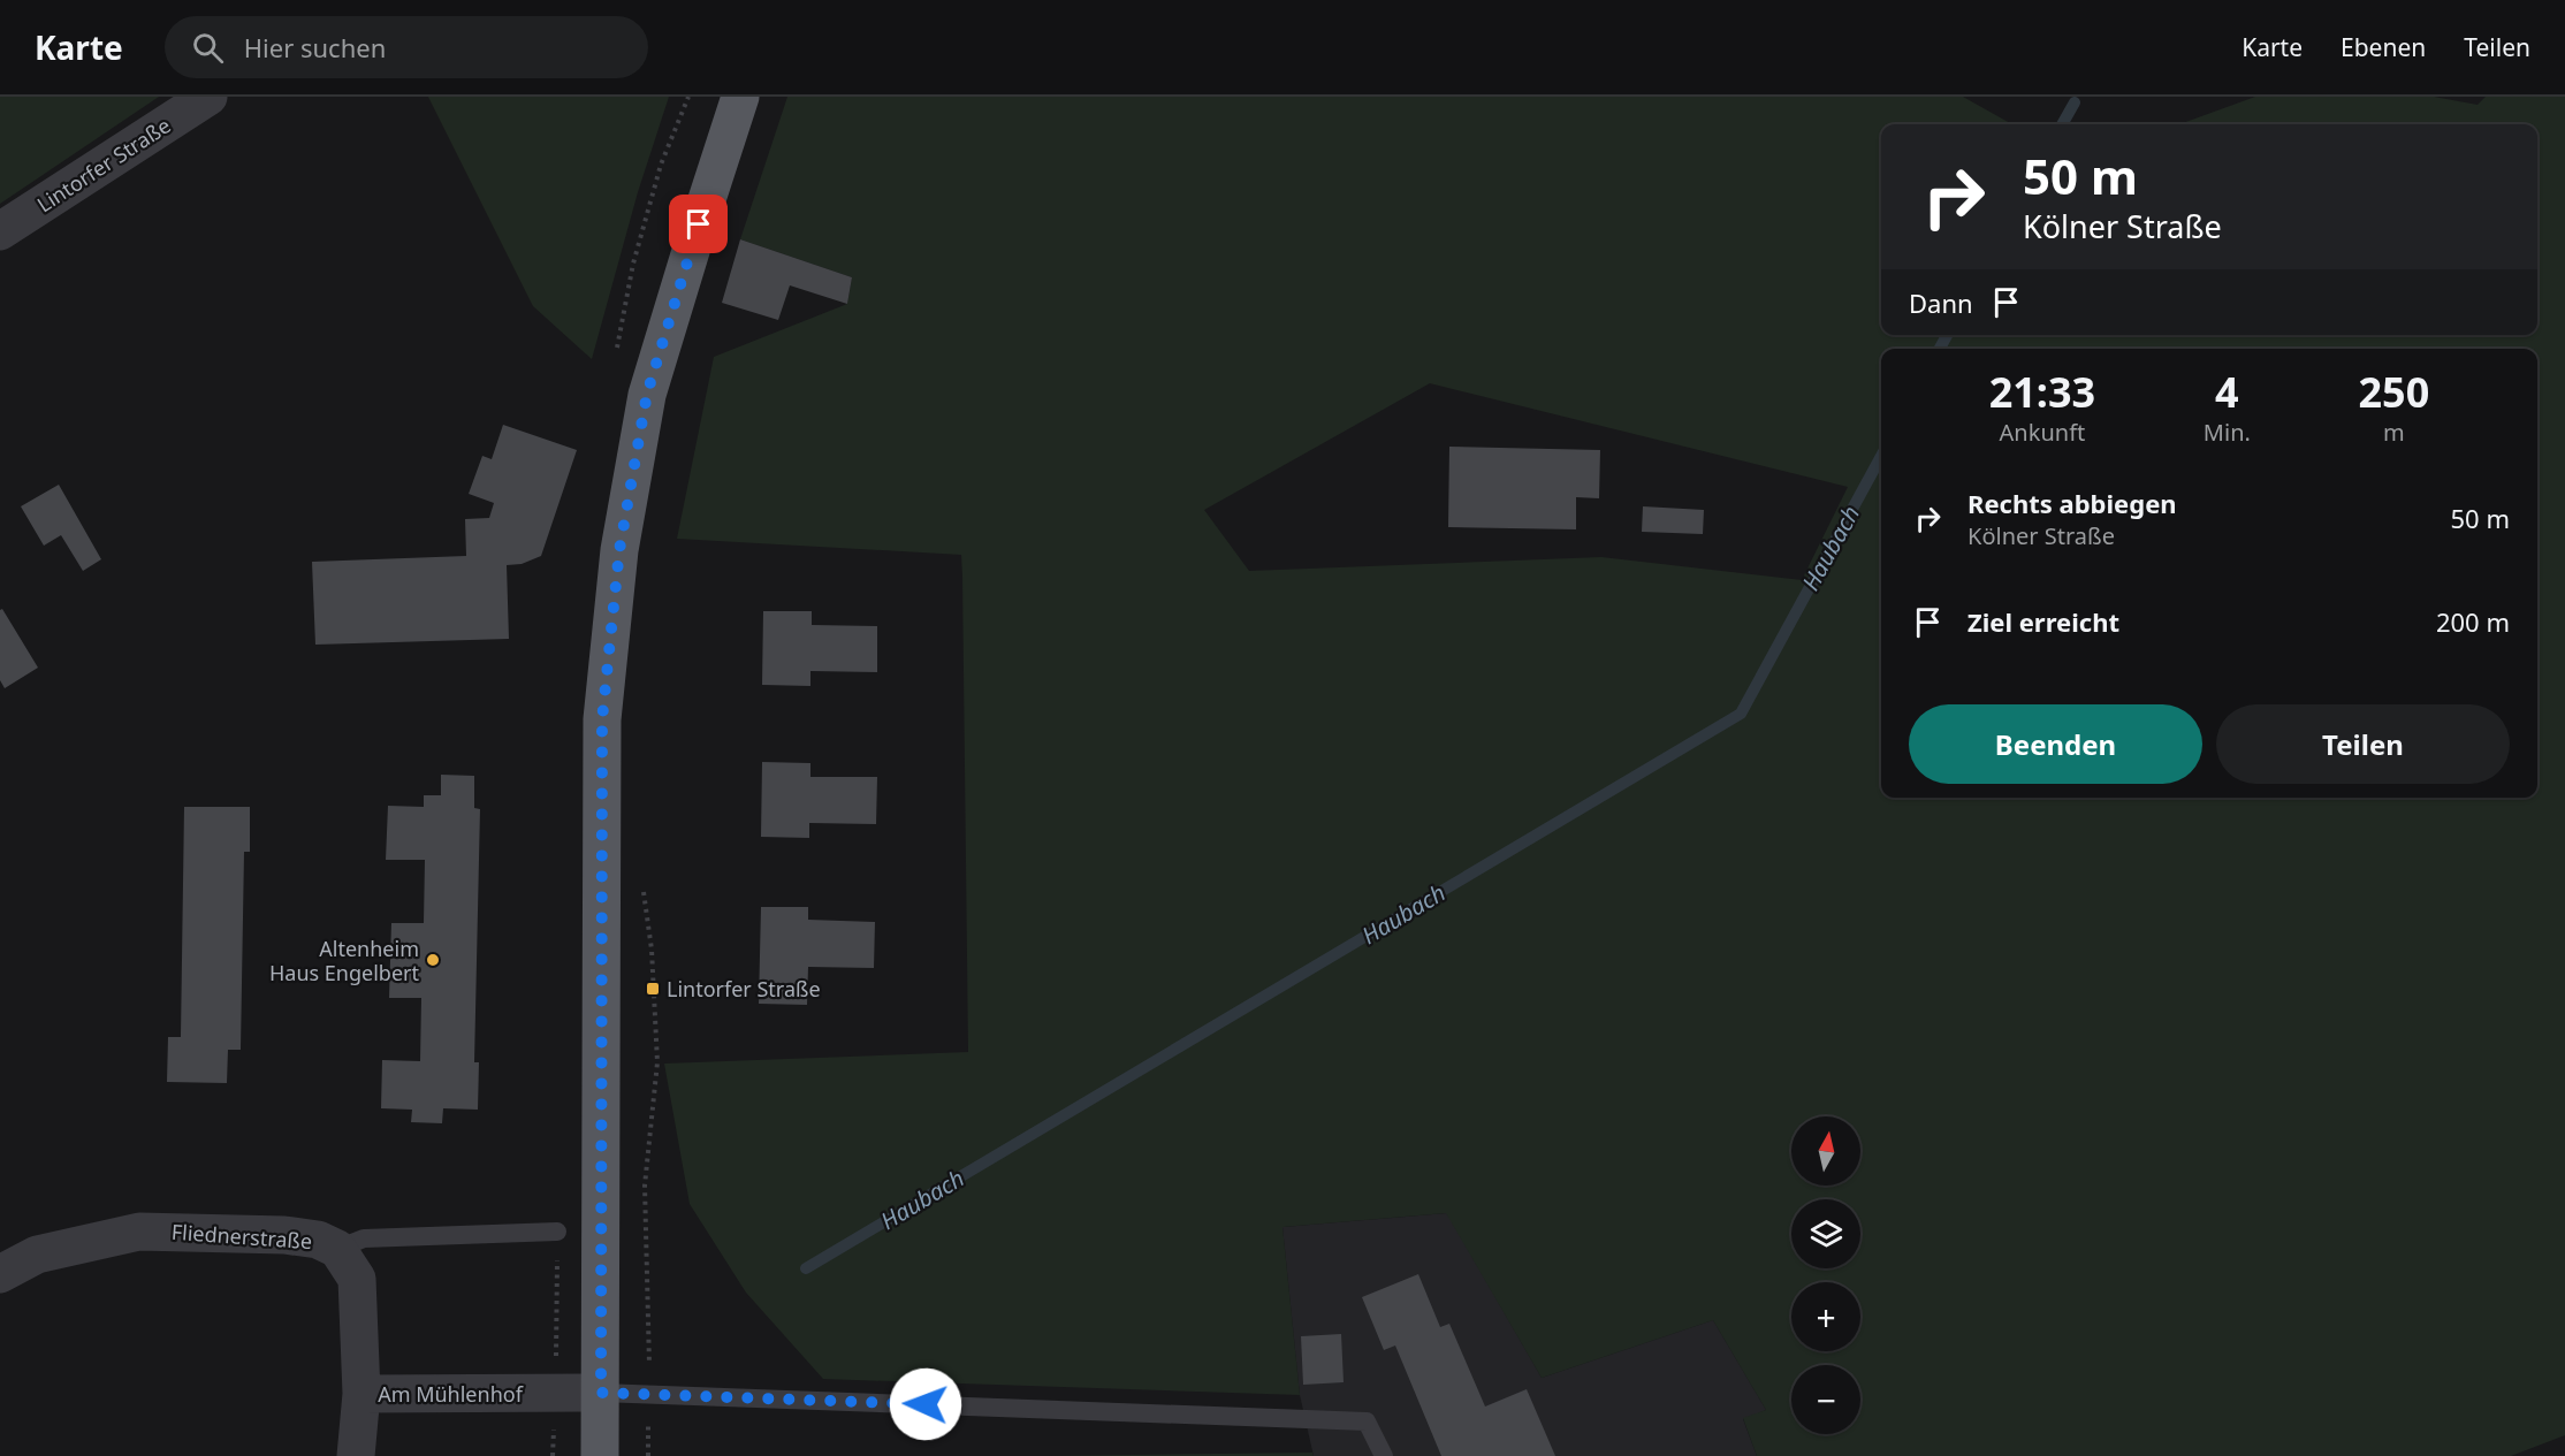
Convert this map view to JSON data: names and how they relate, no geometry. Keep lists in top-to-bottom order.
{
  "streets": {
    "street": ["Lintorfer Straße", "Fliednerstraße", "Am Mühlenhof"]
  },
  "crossings": [
    ["Fliednerstraße", "Am Mühlenhof"]
  ],
  "water": ["Haubach"],
  "places": {
    "other": ["Altenheim Haus Engelbert"],
    "transit": ["Lintorfer Straße"]
  },
  "north": "top",
  "page": {
    "header": "Karte",
    "search": "Hier suchen",
    "nav": ["Karte", "Ebenen", "Teilen"],
    "turn": ["50 m", "Kölner Straße"],
    "then": "Dann",
    "eta": [
      "21:33",
      "Ankunft",
      "4",
      "Min.",
      "250",
      "m"
    ],
    "list": [
      {
        "name": "Rechts abbiegen",
        "note": "Kölner Straße",
        "value": "50 m"
      },
      {
        "name": "Ziel erreicht",
        "value": "200 m"
      }
    ],
    "buttons": ["Beenden", "Teilen"],
    "map_buttons": ["+", "−"]
  }
}
